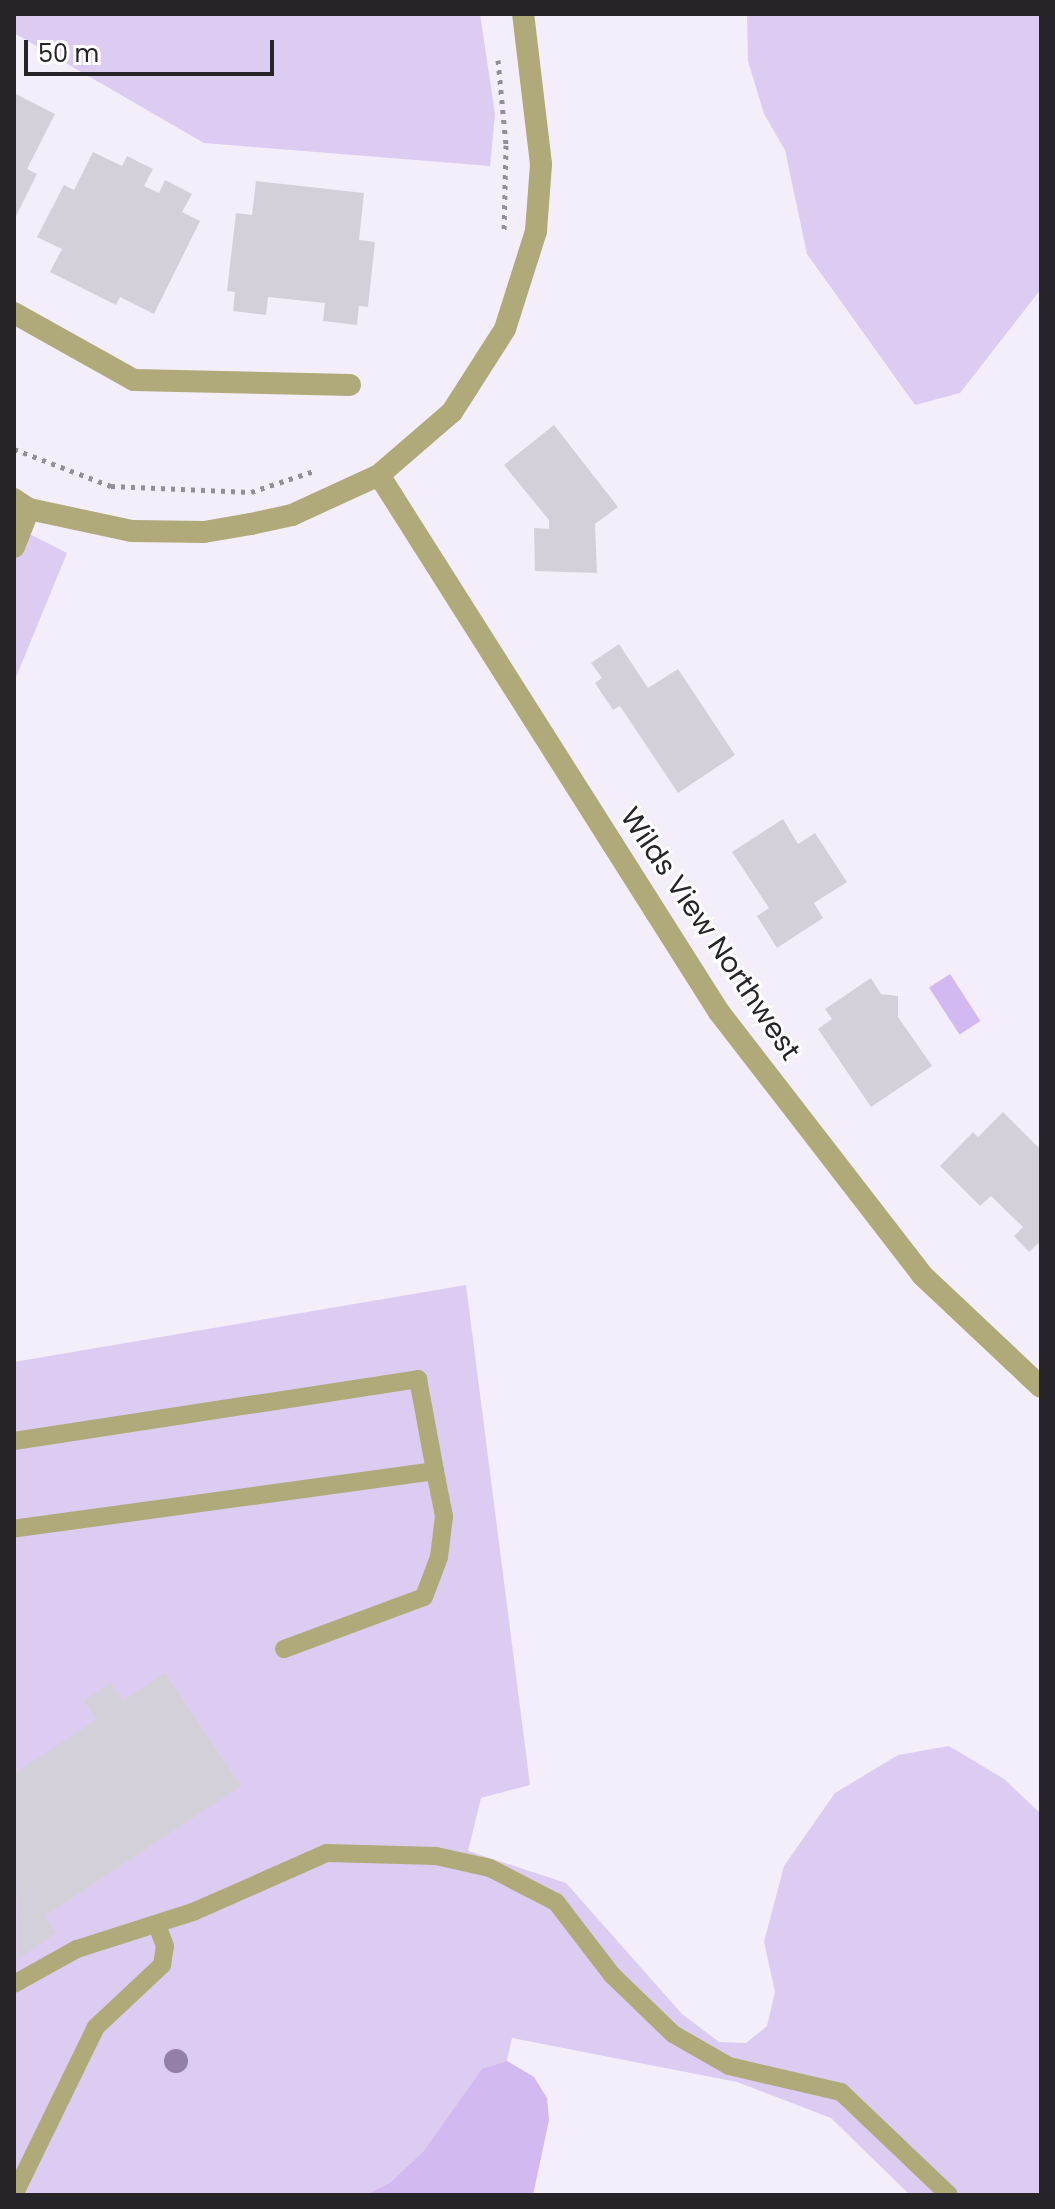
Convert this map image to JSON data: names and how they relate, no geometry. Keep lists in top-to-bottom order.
{
  "streets": {
    "street": ["Wilds View Northwest"]
  },
  "scale_bar": "50 m"
}
